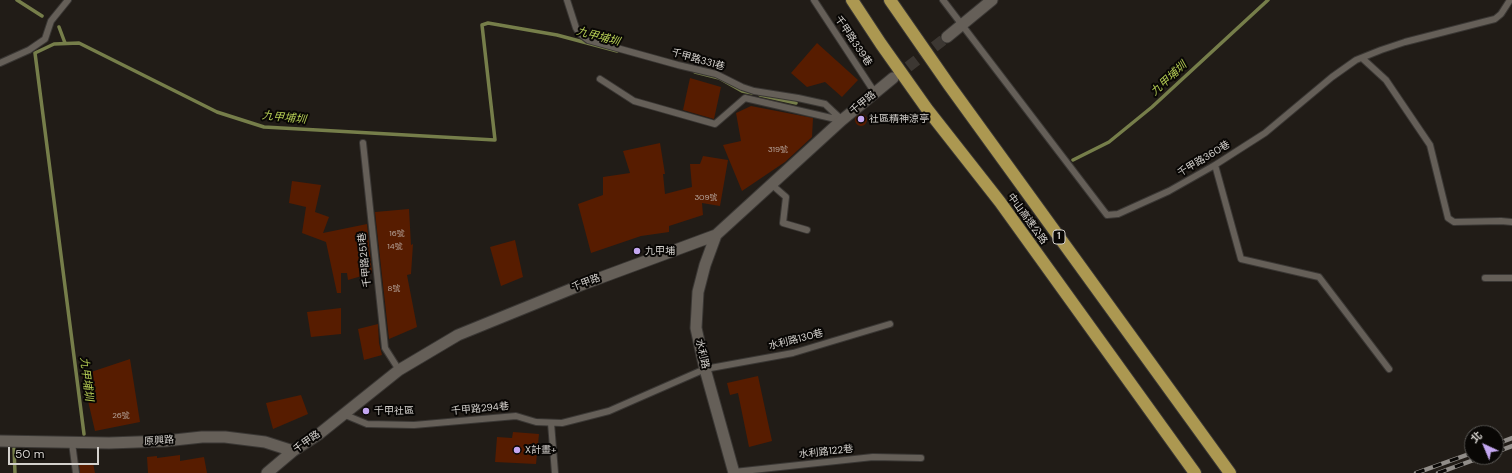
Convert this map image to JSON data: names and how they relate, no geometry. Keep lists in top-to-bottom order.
{
  "streets": {
    "highway": ["中山高速公路", "1"],
    "street": ["千甲路", "水利路", "原興路"],
    "lane": [
      "千甲路339巷",
      "千甲路331巷",
      "千甲路360巷",
      "千甲路251巷",
      "水利路130巷",
      "千甲路294巷",
      "水利路122巷"
    ]
  },
  "crossings": [
    ["千甲路339巷", "千甲路"],
    ["千甲路331巷", "千甲路"],
    ["千甲路", "千甲路251巷"],
    ["千甲路", "水利路"],
    ["千甲路", "千甲路294巷"],
    ["千甲路", "原興路"],
    ["水利路130巷", "水利路"],
    ["水利路130巷", "千甲路294巷"],
    ["水利路", "千甲路294巷"],
    ["水利路", "水利路122巷"]
  ],
  "water": ["九甲埔圳"],
  "places": [
    "社區精神涼亭",
    "九甲埔",
    "千甲社區",
    "X計畫+"
  ],
  "house_numbers": [
    "319號",
    "309號",
    "16號",
    "14號",
    "8號",
    "26號"
  ],
  "scale_bar": "50 m",
  "north": "top left"
}
